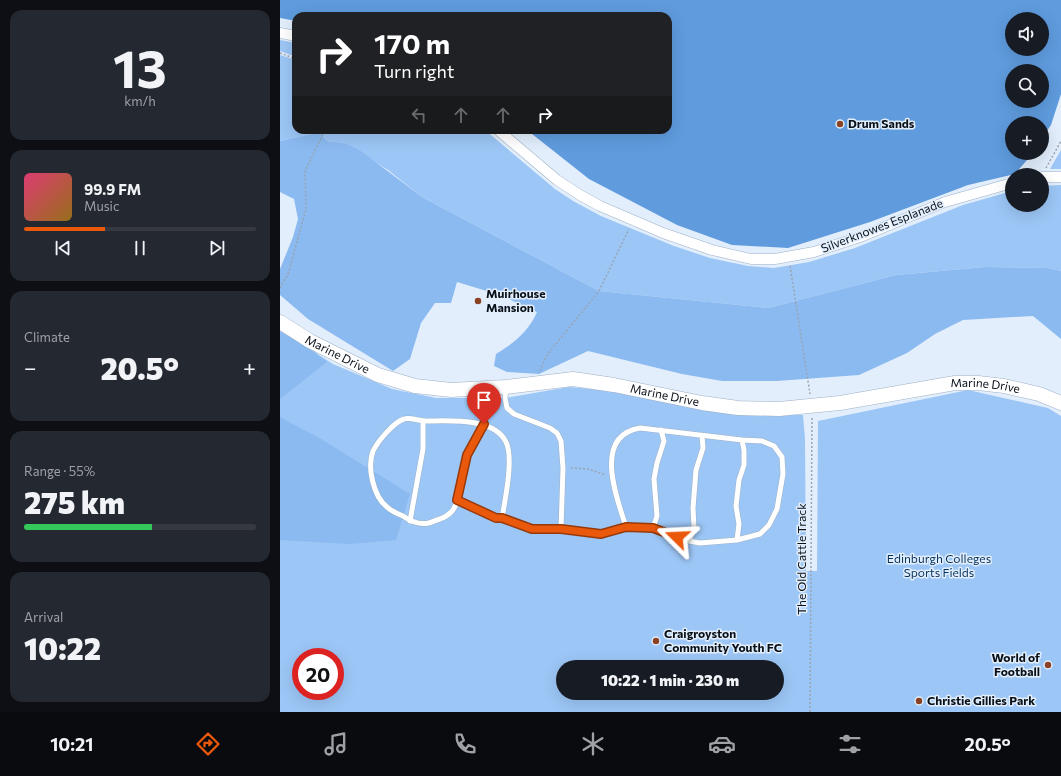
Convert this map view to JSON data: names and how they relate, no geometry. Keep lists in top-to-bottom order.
{
  "streets": {
    "street": ["Silverknowes Esplanade", "Marine Drive"],
    "path": ["The Old Cattle Track"]
  },
  "crossings": [
    ["Silverknowes Esplanade", "The Old Cattle Track"],
    ["Marine Drive", "The Old Cattle Track"]
  ],
  "parks": ["Edinburgh Colleges Sports Fields"],
  "places": [
    "Drum Sands",
    "Muirhouse Mansion",
    "Craigroyston Community Youth FC",
    "World of Football",
    "Christie Gillies Park"
  ],
  "page": {
    "tile": [
      ["13", "km/h"],
      "Climate",
      ["Range · 55%", "275 km"],
      ["Arrival", "10:22"]
    ],
    "map_buttons": ["+", "−"],
    "turn": ["170 m", "Turn right"],
    "song": ["99.9 FM", "Music"],
    "heat": ["−", "20.5°", "+"],
    "limit": "20",
    "trip": "10:22 · 1 min · 230 m",
    "tabs": ["10:21", "20.5°"]
  }
}
